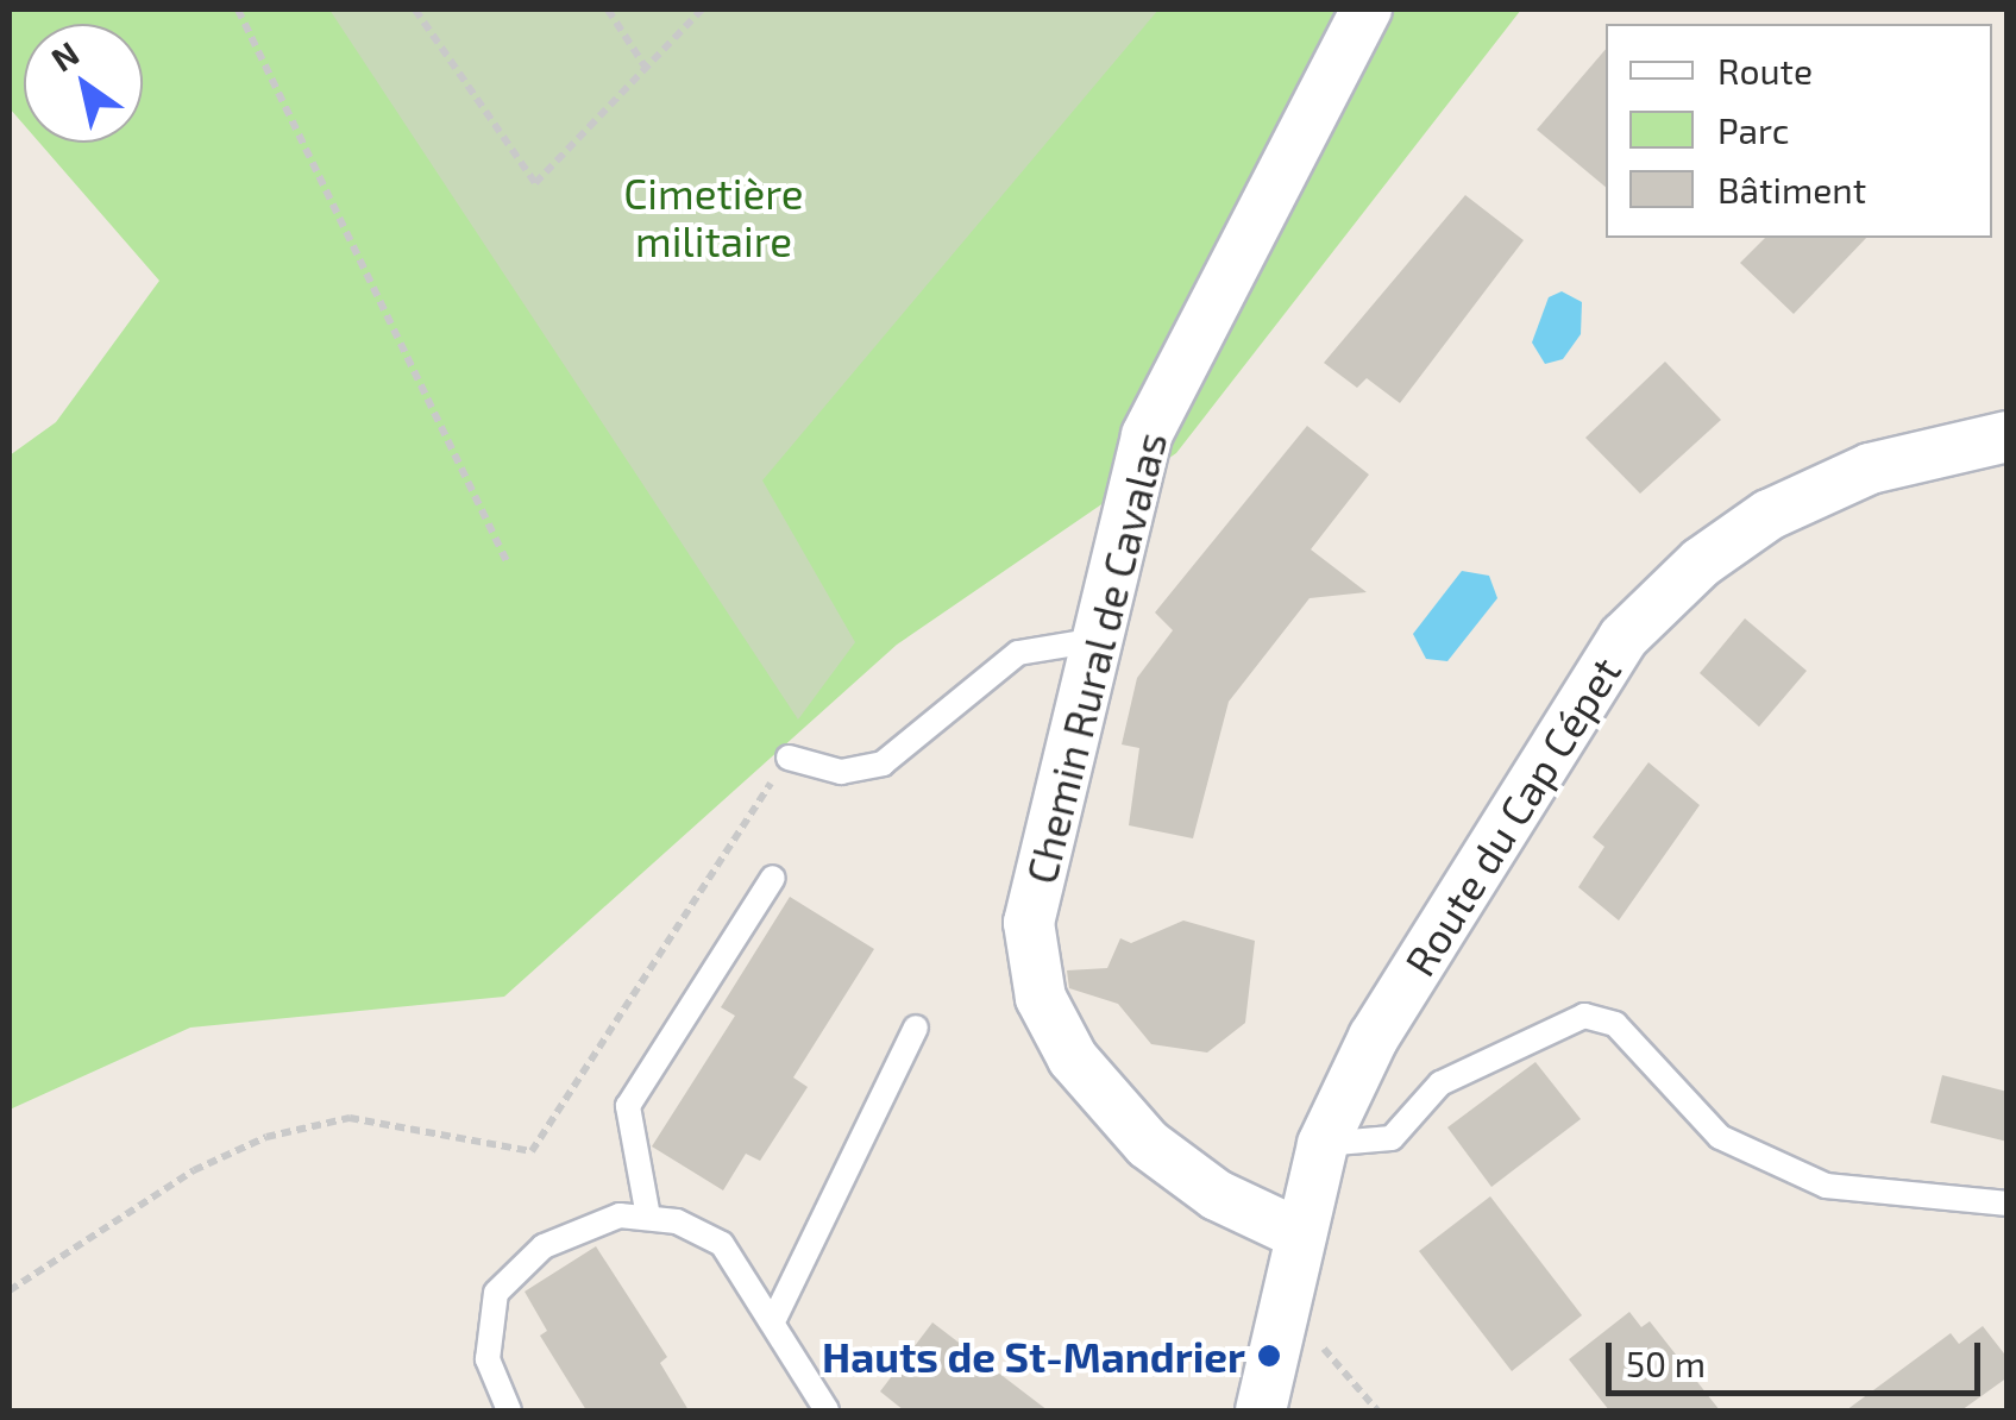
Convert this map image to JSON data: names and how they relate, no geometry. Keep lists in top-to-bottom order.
{
  "streets": {
    "street": ["Chemin Rural de Cavalas", "Route du Cap Cépet"]
  },
  "crossings": [
    ["Chemin Rural de Cavalas", "Route du Cap Cépet"]
  ],
  "parks": ["Cimetière militaire"],
  "places": ["Hauts de St-Mandrier"],
  "legend": ["Route", "Parc", "Bâtiment"],
  "scale_bar": "50 m",
  "north": "top left"
}
